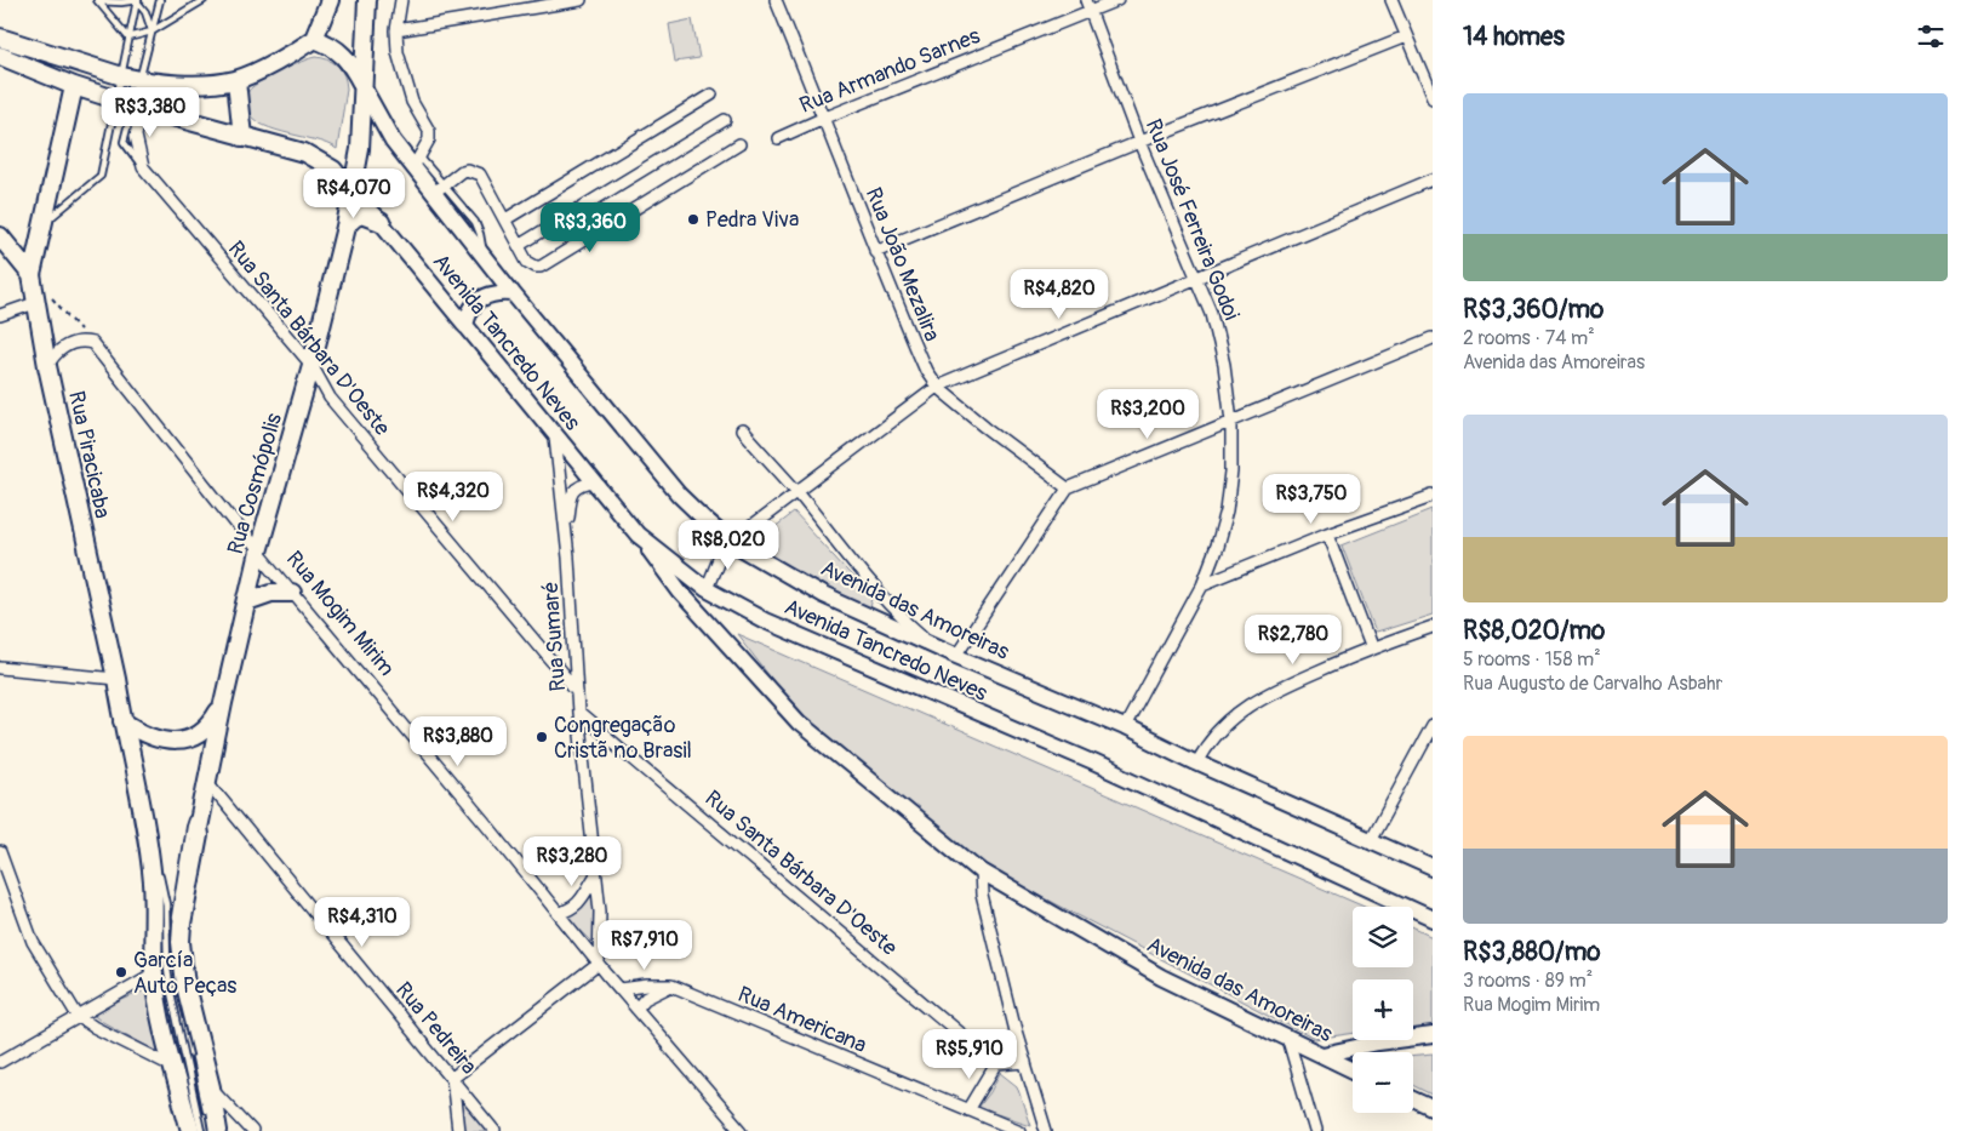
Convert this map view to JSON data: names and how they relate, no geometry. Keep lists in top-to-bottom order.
{
  "streets": {
    "main road": [
      "Avenida Tancredo Neves",
      "Rua Piracicaba",
      "Rua Cosmópolis",
      "Avenida das Amoreiras"
    ],
    "street": [
      "Rua Armando Sarnes",
      "Rua José Ferreira Godoi",
      "Rua João Mezalira",
      "Rua Santa Bárbara D'Oeste",
      "Rua Mogim Mirim",
      "Rua Sumaré",
      "Rua Americana",
      "Rua Pedreira"
    ]
  },
  "crossings": [
    ["Rua Armando Sarnes", "Rua José Ferreira Godoi"],
    ["Rua Armando Sarnes", "Rua João Mezalira"],
    ["Rua José Ferreira Godoi", "Avenida das Amoreiras"],
    ["Rua Santa Bárbara D'Oeste", "Rua Cosmópolis"],
    ["Rua Santa Bárbara D'Oeste", "Rua Sumaré"],
    ["Avenida Tancredo Neves", "Rua Cosmópolis"],
    ["Avenida Tancredo Neves", "Avenida das Amoreiras"],
    ["Avenida Tancredo Neves", "Rua Sumaré"],
    ["Rua Cosmópolis", "Avenida das Amoreiras"],
    ["Rua Cosmópolis", "Rua Mogim Mirim"],
    ["Rua Cosmópolis", "Rua Pedreira"],
    ["Rua Mogim Mirim", "Rua Sumaré"],
    ["Rua Mogim Mirim", "Rua Americana"]
  ],
  "places": ["Pedra Viva", "Congregação Cristã no Brasil", "García Auto Peças"],
  "page": {
    "heading": "14 homes",
    "list": [
      {
        "name": "R$3,360/mo",
        "note": "2 rooms · 74 m² · Avenida das Amoreiras"
      },
      {
        "name": "R$8,020/mo",
        "note": "5 rooms · 158 m² · Rua Augusto de Carvalho Asbahr"
      },
      {
        "name": "R$3,880/mo",
        "note": "3 rooms · 89 m² · Rua Mogim Mirim"
      }
    ],
    "price": [
      "R$3,380",
      "R$4,070",
      "R$3,360",
      "R$4,820",
      "R$3,200",
      "R$4,320",
      "R$3,750",
      "R$8,020",
      "R$2,780",
      "R$3,880",
      "R$3,280",
      "R$4,310",
      "R$7,910",
      "R$5,910"
    ],
    "map_buttons": ["+", "−"]
  }
}
